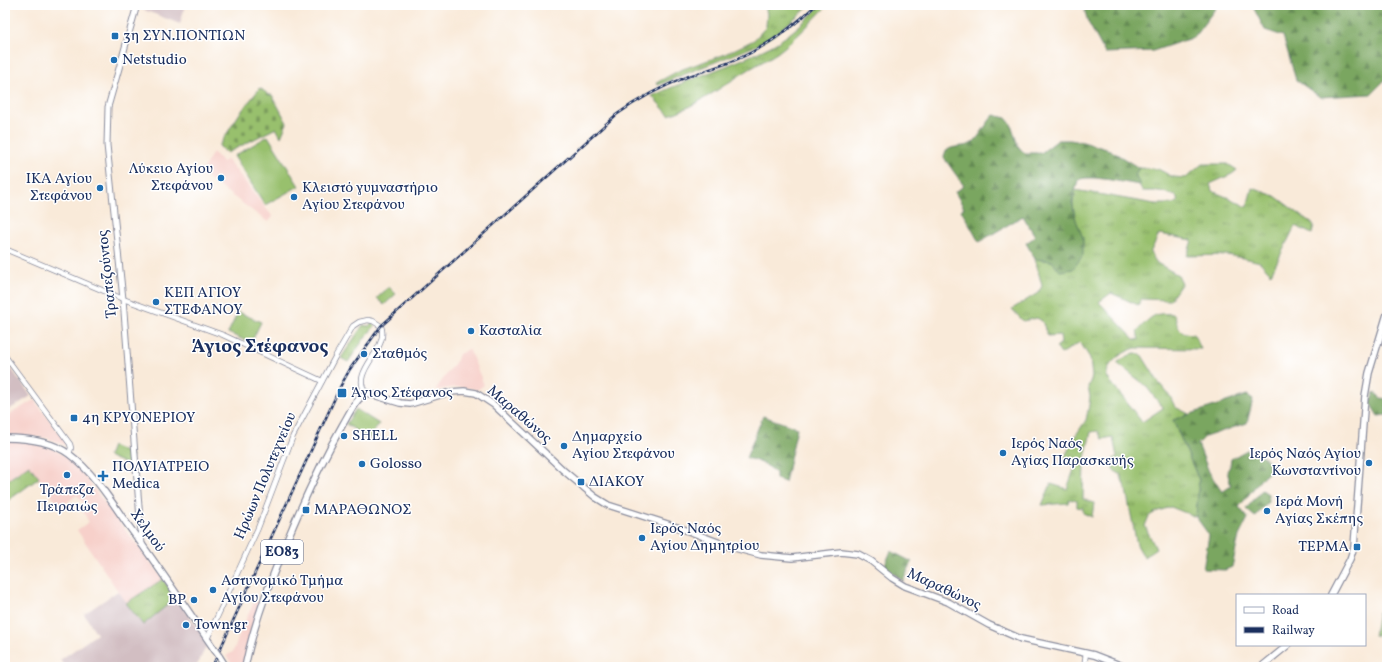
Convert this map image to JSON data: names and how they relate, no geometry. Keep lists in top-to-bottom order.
{
  "streets": {
    "main road": [
      "Τραπεζούντος",
      "Μαραθώνος",
      "Χελμού",
      "ΕΟ83"
    ],
    "street": ["Ηρώων Πολυτεχνείου"]
  },
  "crossings": [
    ["Τραπεζούντος", "Χελμού"],
    ["Μαραθώνος", "Ηρώων Πολυτεχνείου"],
    ["Μαραθώνος", "ΕΟ83"],
    ["Ηρώων Πολυτεχνείου", "Χελμού"],
    ["Ηρώων Πολυτεχνείου", "ΕΟ83"]
  ],
  "districts": ["Άγιος Στέφανος"],
  "places": {
    "transit": [
      "3η ΣΥΝ.ΠΟΝΤΙΩΝ",
      "Άγιος Στέφανος",
      "4η ΚΡΥΟΝΕΡΙΟΥ",
      "ΔΙΑΚΟΥ",
      "ΜΑΡΑΘΩΝΟΣ",
      "ΤΕΡΜΑ"
    ],
    "other": [
      "Netstudio",
      "Λύκειο Αγίου Στεφάνου",
      "ΙΚΑ Αγίου Στεφάνου",
      "Κλειστό γυμναστήριο Αγίου Στεφάνου",
      "ΚΕΠ ΑΓΙΟΥ ΣΤΕΦΑΝΟΥ",
      "Κασταλία",
      "Σταθμός",
      "SHELL",
      "Δημαρχείο Αγίου Στεφάνου",
      "Ιερός Ναός Αγίας Παρασκευής",
      "Ιερός Ναός Αγίου Κωνσταντίνου",
      "Golosso",
      "Τράπεζα Πειραιώς",
      "Ιερά Μονή Αγίας Σκέπης",
      "Ιερός Ναός Αγίου Δημητρίου",
      "Αστυνομικό Τμήμα Αγίου Στεφάνου",
      "BP",
      "Town.gr"
    ],
    "health": ["ΠΟΛΥΙΑΤΡΕΙΟ Medica"]
  },
  "legend": ["Road", "Railway"]
}
